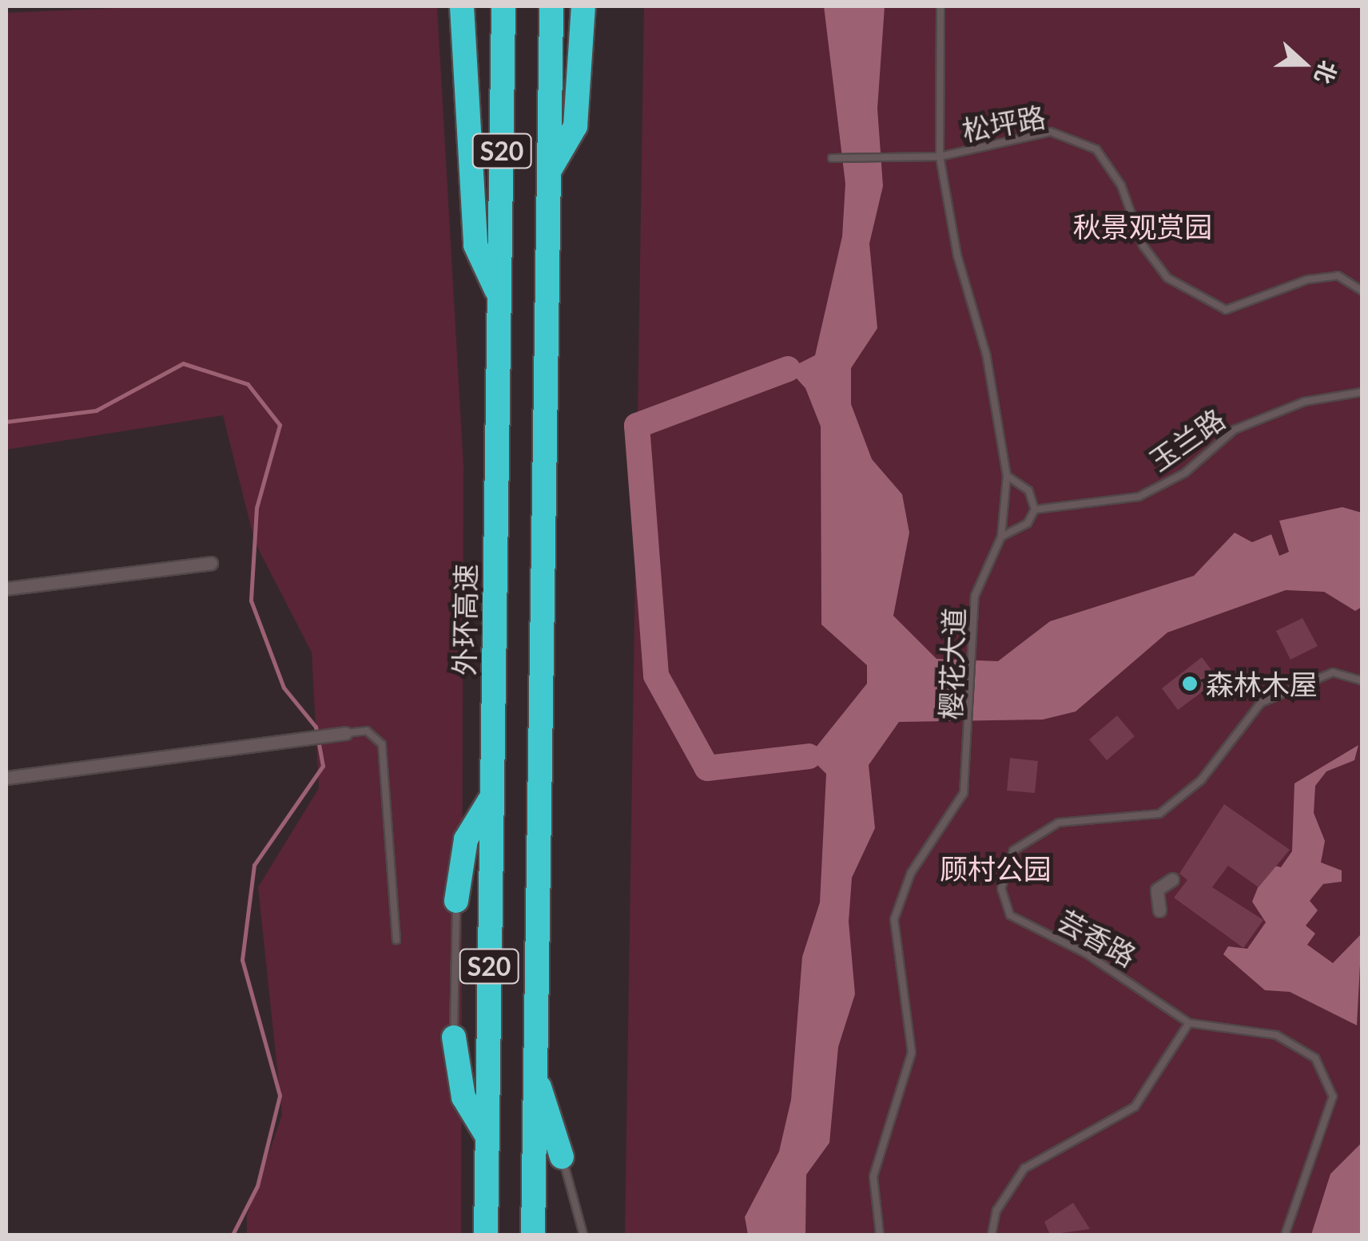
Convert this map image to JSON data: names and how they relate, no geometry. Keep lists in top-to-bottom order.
{
  "streets": {
    "highway": ["S20", "外环高速"],
    "lane": [
      "松坪路",
      "玉兰路",
      "樱花大道",
      "芸香路"
    ]
  },
  "crossings": [
    ["玉兰路", "樱花大道"]
  ],
  "parks": ["秋景观赏园", "顾村公园"],
  "places": ["森林木屋"],
  "north": "right"
}
